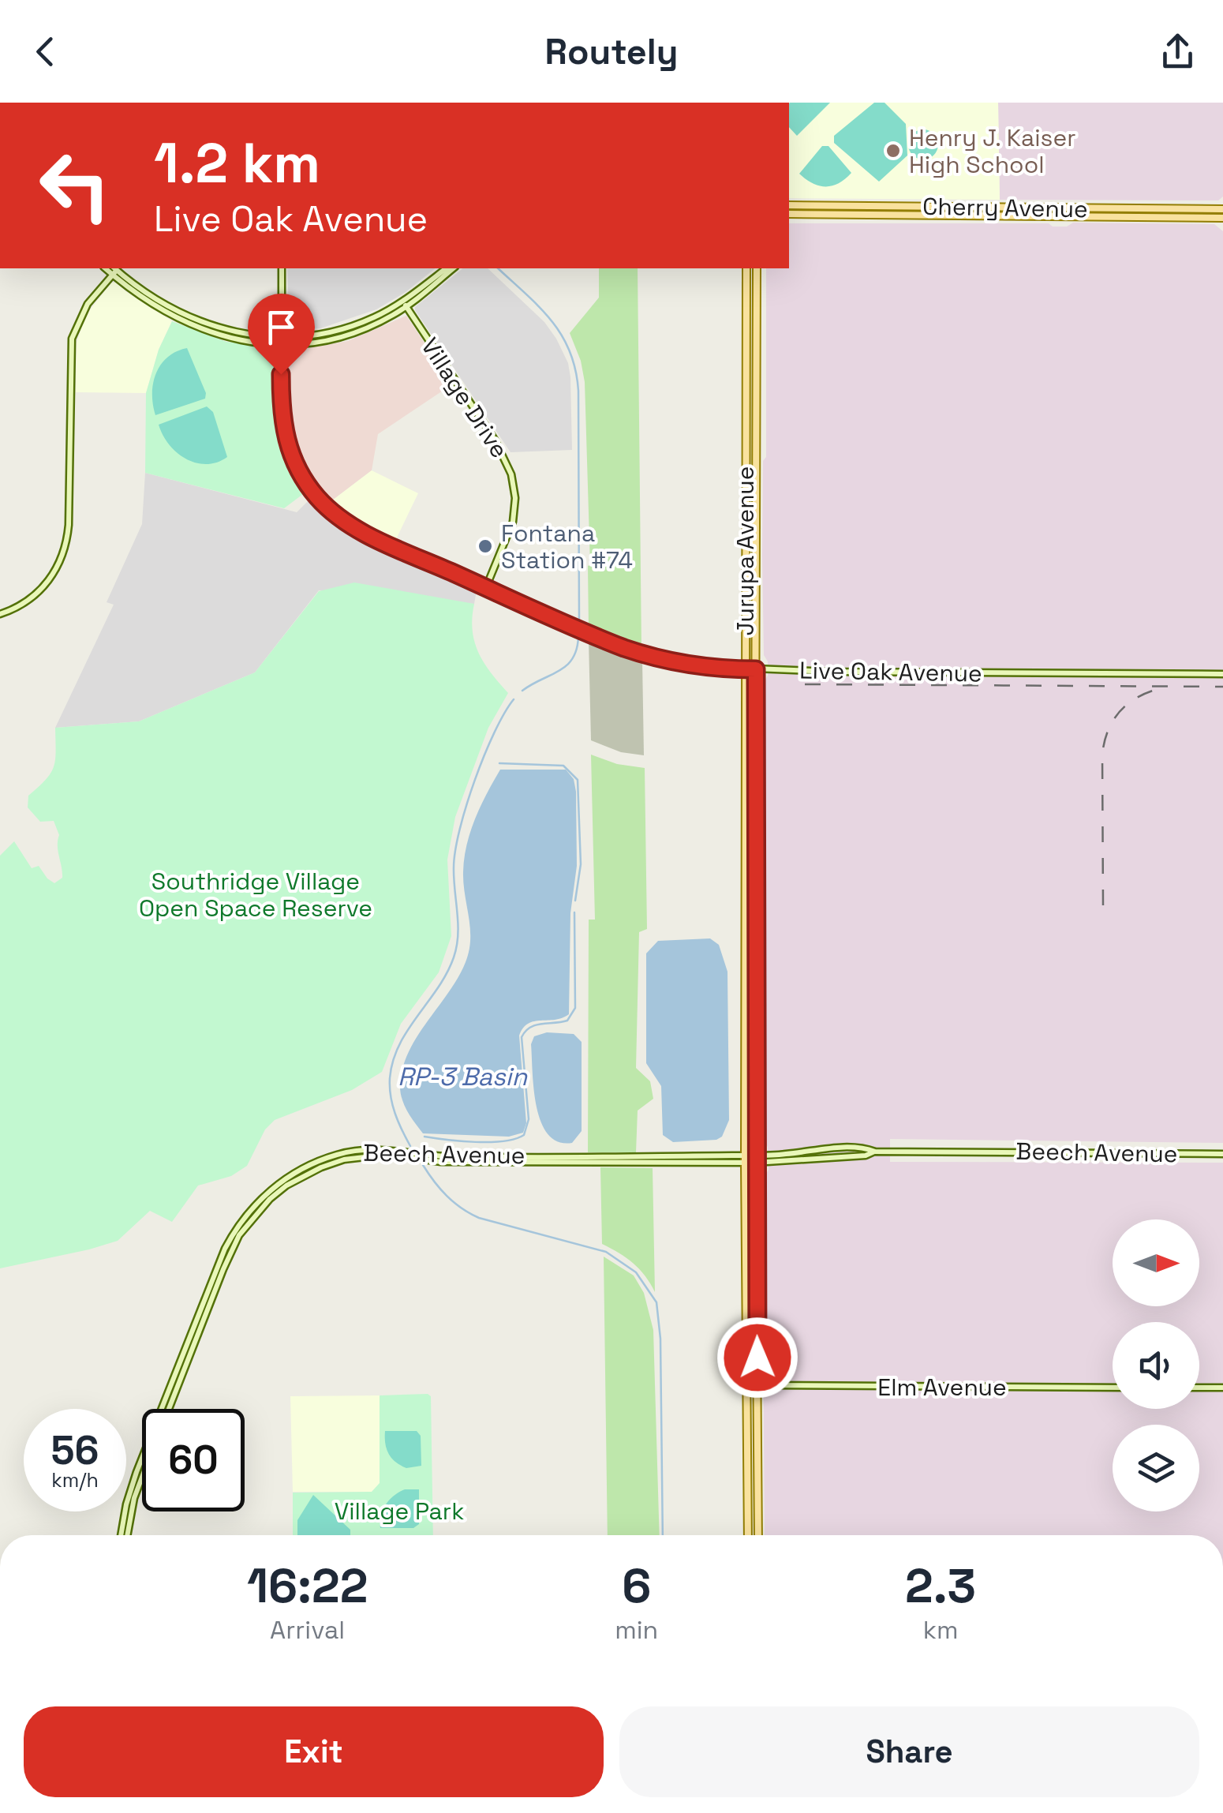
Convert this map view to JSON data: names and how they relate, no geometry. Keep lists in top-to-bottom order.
{
  "streets": {
    "main road": ["Cherry Avenue", "Jurupa Avenue"],
    "street": [
      "Village Drive",
      "Live Oak Avenue",
      "Beech Avenue",
      "Elm Avenue"
    ]
  },
  "crossings": [
    ["Village Drive", "Live Oak Avenue"],
    ["Jurupa Avenue", "Live Oak Avenue"],
    ["Jurupa Avenue", "Beech Avenue"],
    ["Jurupa Avenue", "Elm Avenue"]
  ],
  "water": ["RP-3 Basin"],
  "parks": ["Southridge Village Open Space Reserve", "Village Park"],
  "places": ["Henry J. Kaiser High School", "Fontana Station #74"],
  "north": "right",
  "page": {
    "header": "Routely",
    "turn": ["1.2 km", "Live Oak Avenue"],
    "speed": "56 km/h",
    "limit": "60",
    "eta": [
      "16:22",
      "Arrival",
      "6",
      "min",
      "2.3",
      "km"
    ],
    "buttons": ["Exit", "Share"]
  }
}
